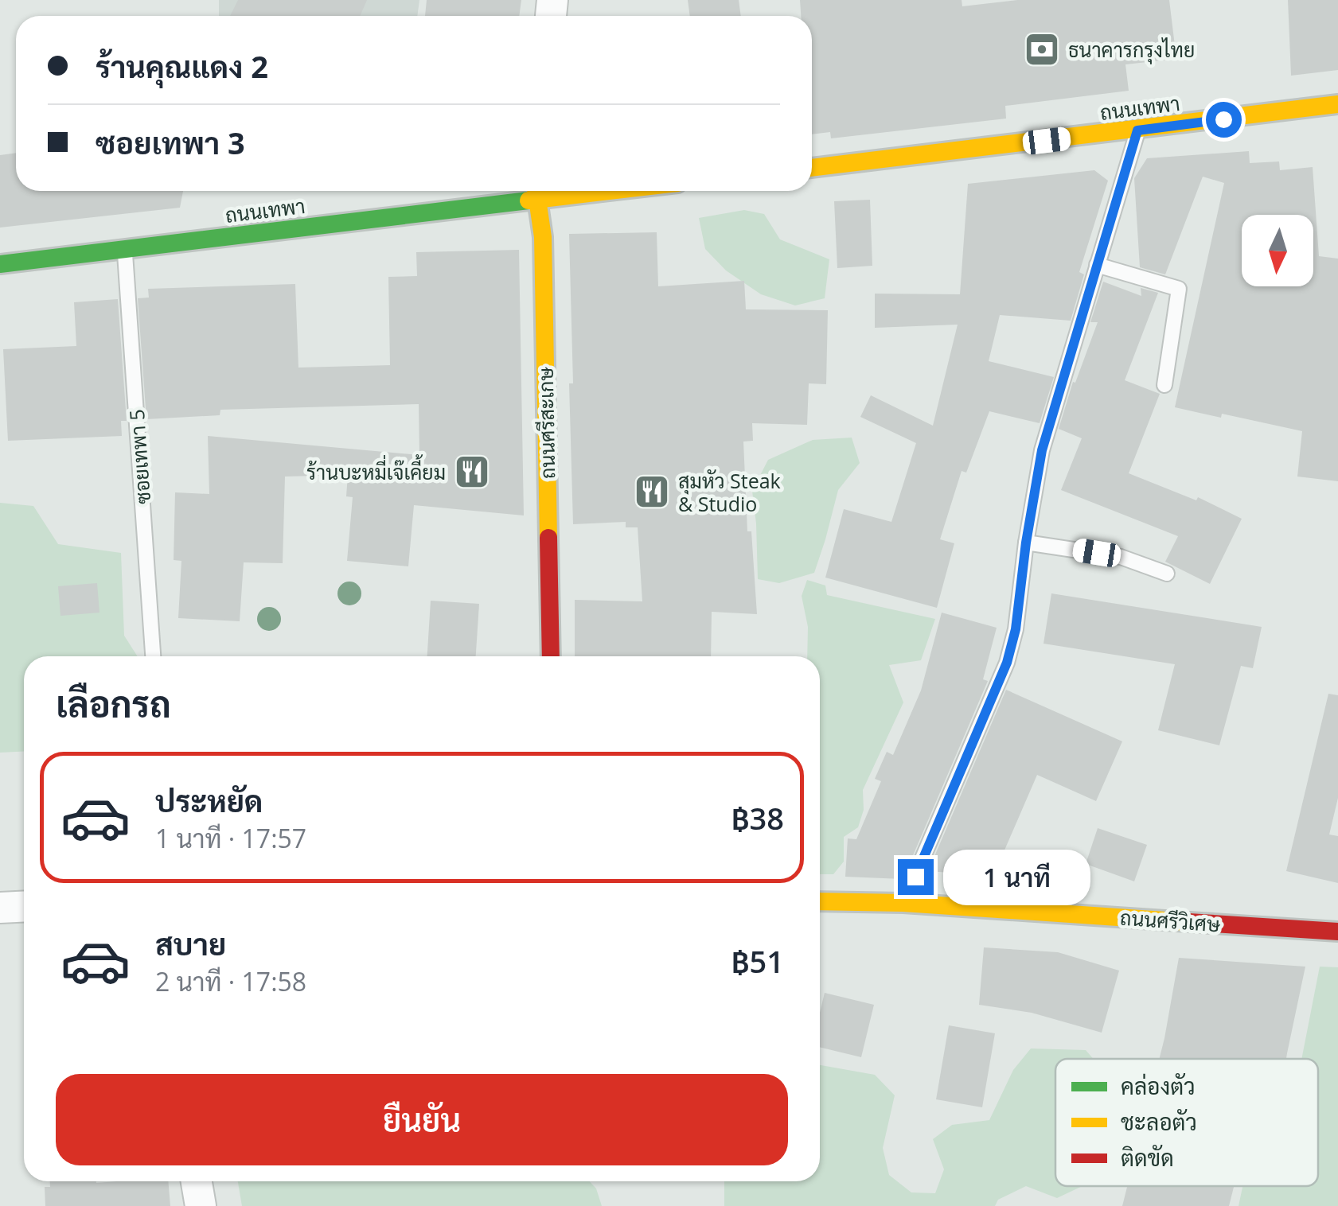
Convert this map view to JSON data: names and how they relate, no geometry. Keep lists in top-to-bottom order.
{
  "streets": {
    "main road": ["ถนนเทพา", "ถนนศรีสะเกษ", "ถนนศรีวิเศษ"],
    "lane": ["ซอยเทพา 5"]
  },
  "crossings": [
    ["ถนนเทพา", "ถนนศรีสะเกษ"],
    ["ถนนเทพา", "ซอยเทพา 5"]
  ],
  "places": {
    "bank": ["ธนาคารกรุงไทย"],
    "restaurant": ["ร้านบะหมี่เจ๊เคี้ยม", "สุมหัว Steak & Studio"]
  },
  "legend": ["คล่องตัว", "ชะลอตัว", "ติดขัด"],
  "north": "bottom",
  "page": {
    "banner": ["ร้านคุณแดง 2", "ซอยเทพา 3"],
    "heading": "เลือกรถ",
    "list": [
      {
        "name": "ประหยัด",
        "note": "1 นาที · 17:57",
        "value": "฿38"
      },
      {
        "name": "สบาย",
        "note": "2 นาที · 17:58",
        "value": "฿51"
      }
    ],
    "bubble": "1 นาที",
    "buttons": "ยืนยัน"
  }
}
